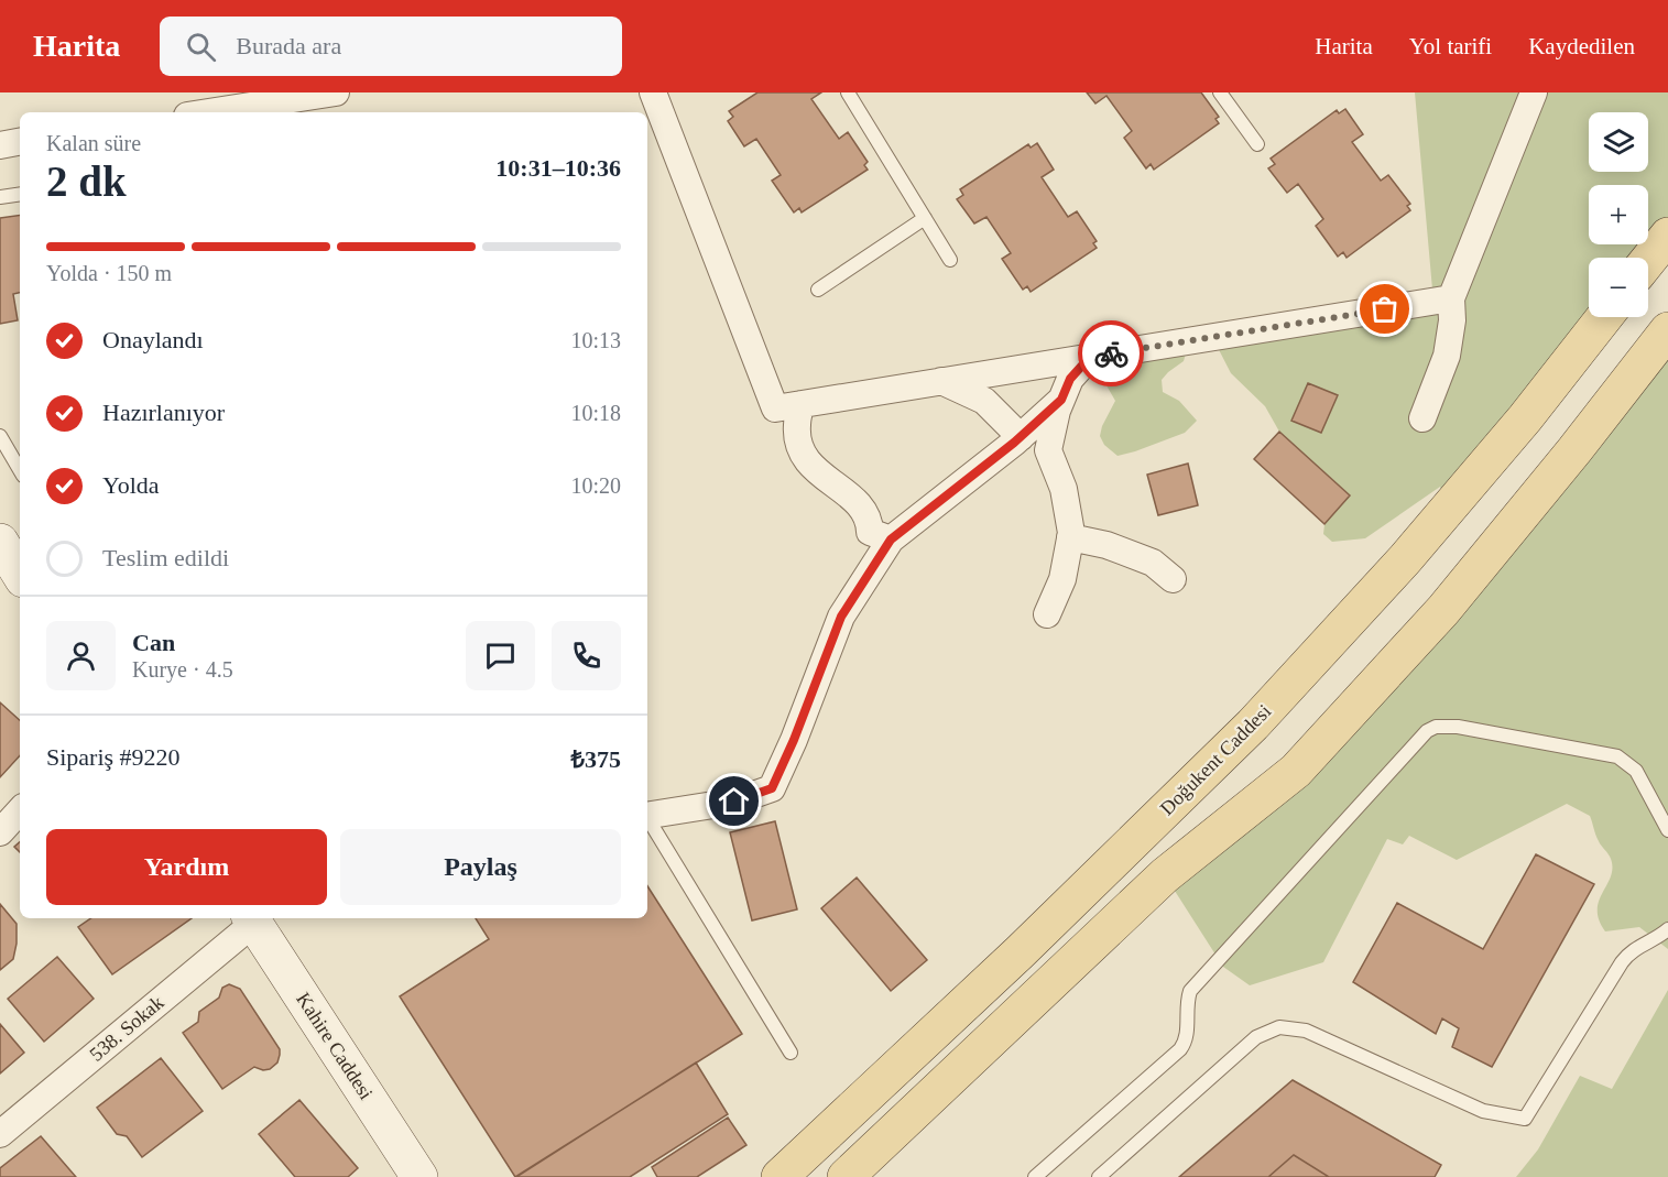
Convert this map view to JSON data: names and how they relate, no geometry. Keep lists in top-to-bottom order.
{
  "streets": {
    "main road": ["Doğukent Caddesi", "Kahire Caddesi"],
    "street": ["538. Sokak"]
  },
  "crossings": [
    ["538. Sokak", "Kahire Caddesi"]
  ],
  "page": {
    "header": "Harita",
    "search": "Burada ara",
    "nav": ["Harita", "Yol tarifi", "Kaydedilen"],
    "map_buttons": ["+", "−"],
    "heading": ["2 dk", "Kalan süre", "10:31–10:36"],
    "panel": [
      "Can",
      "Kurye · 4.5",
      "Sipariş #9220",
      "₺375"
    ],
    "bar": "Yolda · 150 m",
    "list": [
      ["Onaylandı", "10:13"],
      ["Hazırlanıyor", "10:18"],
      ["Yolda", "10:20"],
      "Teslim edildi"
    ],
    "buttons": ["Yardım", "Paylaş"]
  }
}
